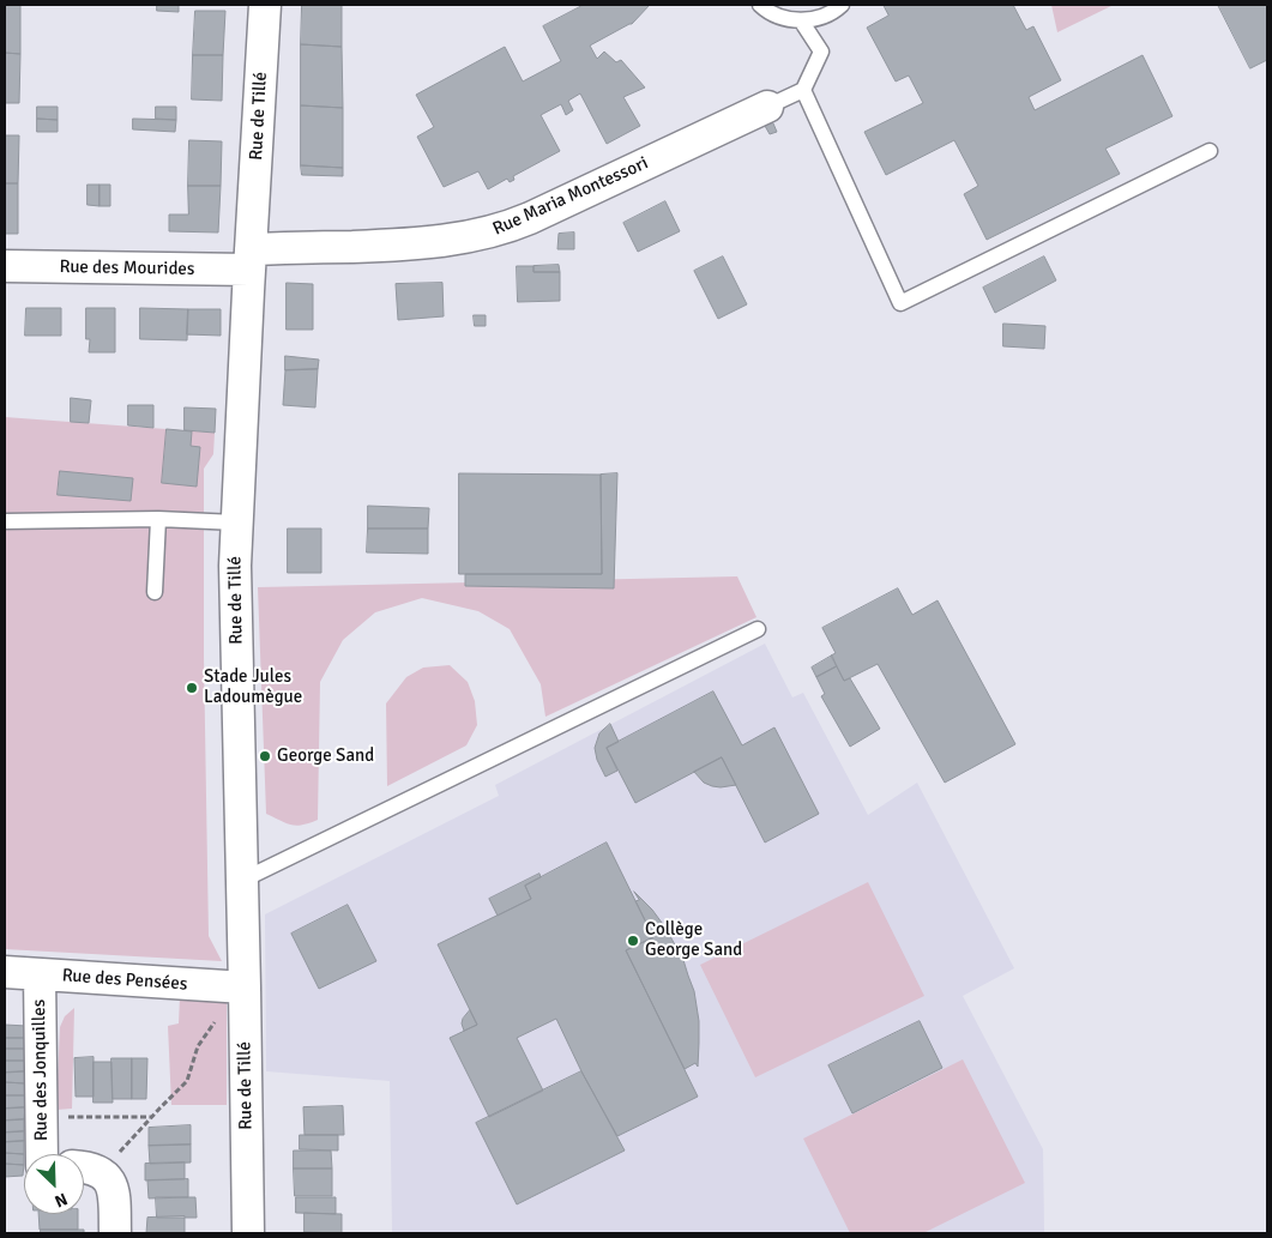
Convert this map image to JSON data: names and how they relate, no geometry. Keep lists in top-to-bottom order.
{
  "streets": {
    "street": [
      "Rue de Tillé",
      "Rue Maria Montessori",
      "Rue des Mourides",
      "Rue des Pensées",
      "Rue des Jonquilles"
    ]
  },
  "crossings": [
    ["Rue de Tillé", "Rue Maria Montessori"],
    ["Rue de Tillé", "Rue des Mourides"],
    ["Rue de Tillé", "Rue des Pensées"],
    ["Rue Maria Montessori", "Rue des Mourides"],
    ["Rue des Pensées", "Rue des Jonquilles"]
  ],
  "places": ["Stade Jules Ladoumègue", "George Sand", "Collège George Sand"],
  "north": "bottom right"
}
